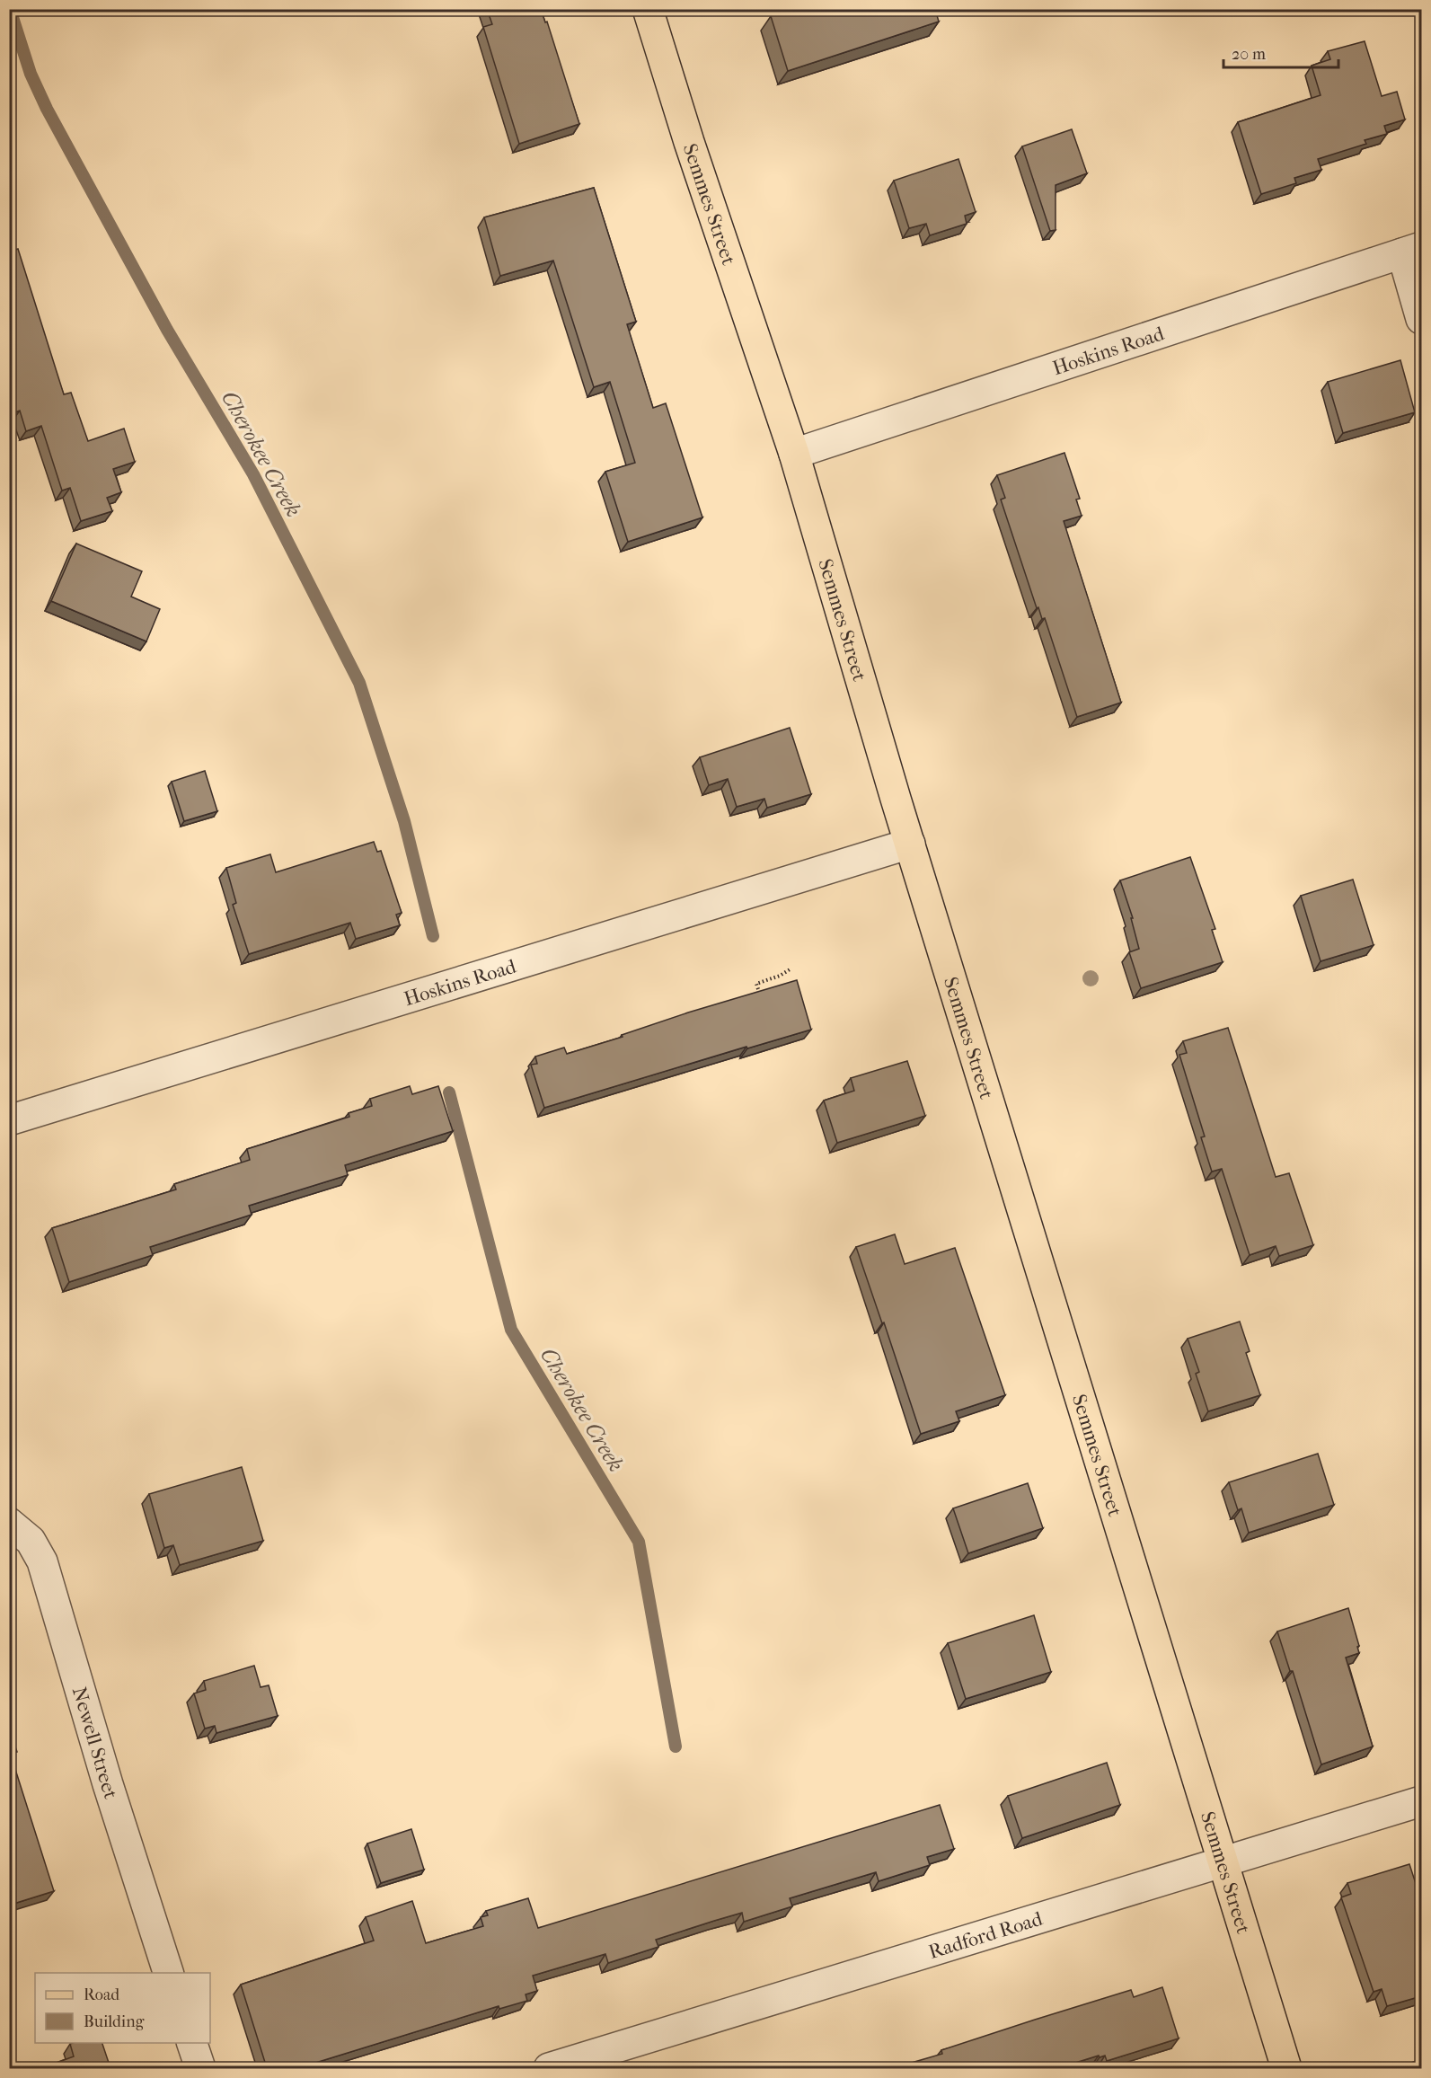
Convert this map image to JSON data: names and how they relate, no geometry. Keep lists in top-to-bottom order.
{
  "streets": {
    "main road": ["Semmes Street"],
    "street": ["Hoskins Road", "Newell Street", "Radford Road"]
  },
  "crossings": [
    ["Semmes Street", "Hoskins Road"],
    ["Semmes Street", "Radford Road"]
  ],
  "water": ["Cherokee Creek"],
  "legend": ["Road", "Building"],
  "scale_bar": "20 m"
}
